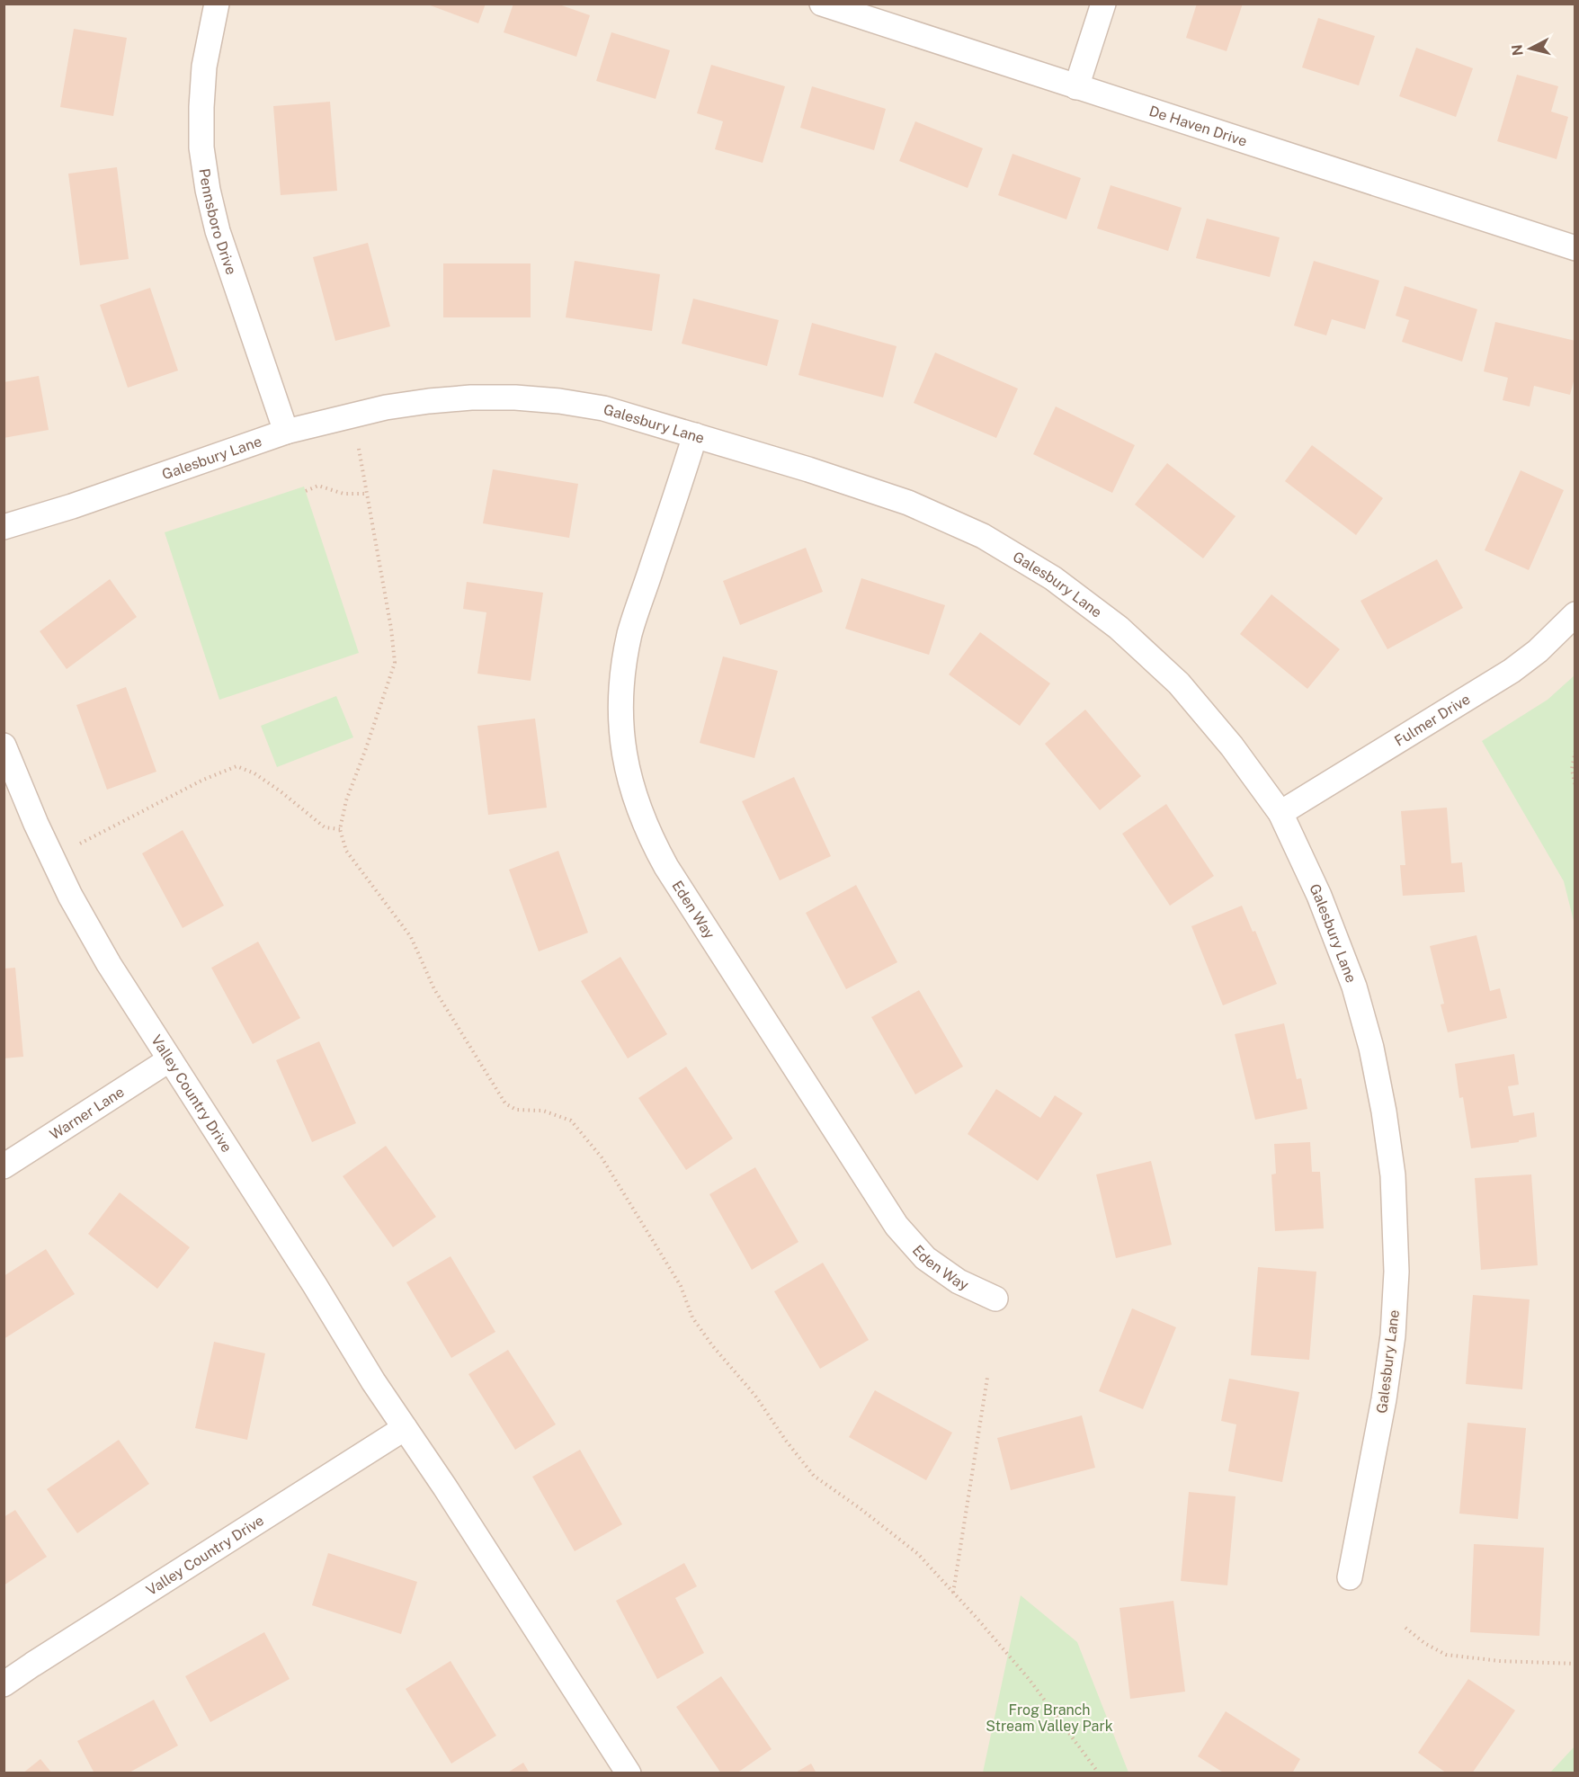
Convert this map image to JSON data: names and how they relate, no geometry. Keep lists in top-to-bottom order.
{
  "streets": {
    "street": [
      "De Haven Drive",
      "Pennsboro Drive",
      "Galesbury Lane",
      "Fulmer Drive",
      "Eden Way",
      "Valley Country Drive",
      "Warner Lane"
    ]
  },
  "crossings": [
    ["Pennsboro Drive", "Galesbury Lane"],
    ["Galesbury Lane", "Fulmer Drive"],
    ["Galesbury Lane", "Eden Way"],
    ["Valley Country Drive", "Warner Lane"]
  ],
  "parks": ["Frog Branch Stream Valley Park"],
  "north": "left"
}
